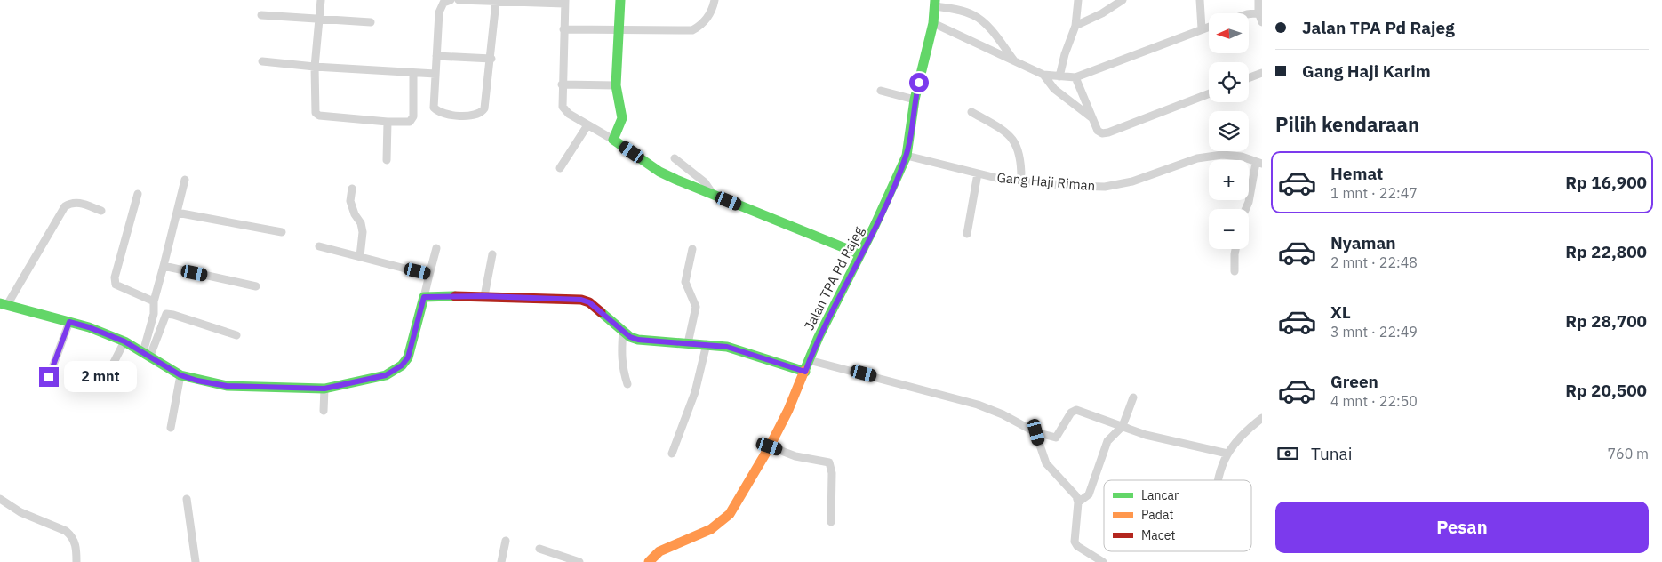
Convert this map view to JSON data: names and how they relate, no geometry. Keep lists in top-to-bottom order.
{
  "streets": {
    "street": ["Gang Haji Riman", "Jalan TPA Pd Rajeg"]
  },
  "crossings": [
    ["Gang Haji Riman", "Jalan TPA Pd Rajeg"]
  ],
  "legend": ["Lancar", "Padat", "Macet"],
  "north": "left",
  "page": {
    "banner": ["Jalan TPA Pd Rajeg", "Gang Haji Karim"],
    "map_buttons": ["+", "−"],
    "heading": "Pilih kendaraan",
    "list": [
      {
        "name": "Hemat",
        "note": "1 mnt · 22:47",
        "value": "Rp 16,900"
      },
      {
        "name": "Nyaman",
        "note": "2 mnt · 22:48",
        "value": "Rp 22,800"
      },
      {
        "name": "XL",
        "note": "3 mnt · 22:49",
        "value": "Rp 28,700"
      },
      {
        "name": "Green",
        "note": "4 mnt · 22:50",
        "value": "Rp 20,500"
      }
    ],
    "bubble": "2 mnt",
    "pay": ["Tunai", "760 m"],
    "buttons": "Pesan"
  }
}
